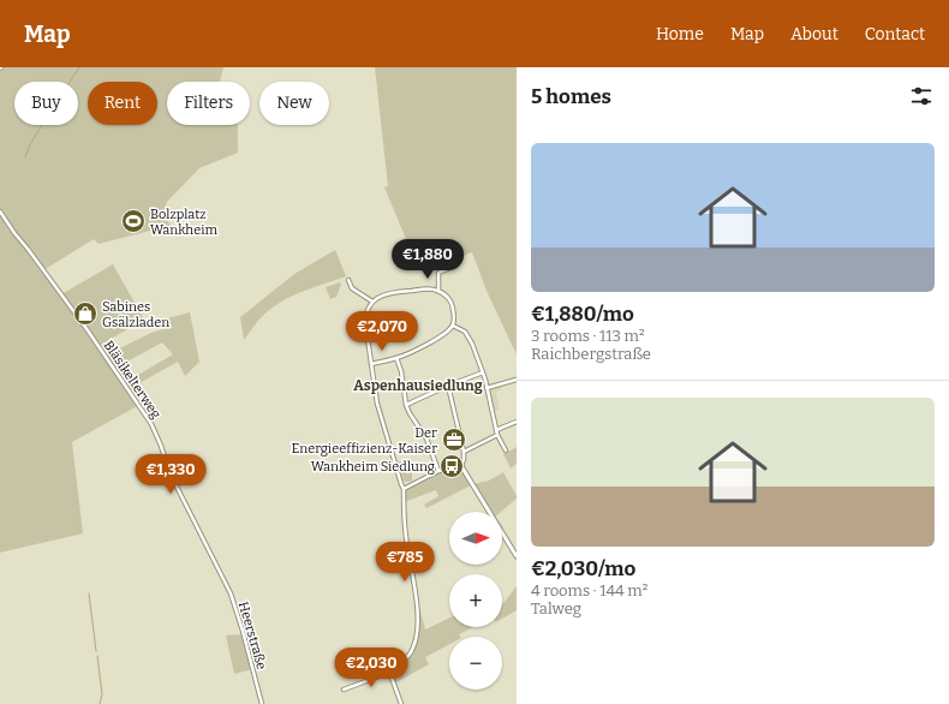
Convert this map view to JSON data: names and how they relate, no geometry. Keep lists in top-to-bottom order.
{
  "streets": {
    "street": ["Bläsikelterweg", "Heerstraße"]
  },
  "crossings": [
    ["Bläsikelterweg", "Heerstraße"]
  ],
  "districts": ["Aspenhausiedlung"],
  "places": {
    "sports": ["Bolzplatz Wankheim"],
    "shop": ["Sabines Gsälzladen"],
    "office": ["Der Energieeffizienz-Kaiser"],
    "bus stop": ["Wankheim Siedlung"]
  },
  "north": "right",
  "page": {
    "header": "Map",
    "nav": [
      "Home",
      "Map",
      "About",
      "Contact"
    ],
    "heading": "5 homes",
    "chip": [
      "Buy",
      "Rent",
      "Filters",
      "New"
    ],
    "list": [
      {
        "name": "€1,880/mo",
        "note": "3 rooms · 113 m² · Raichbergstraße"
      },
      {
        "name": "€2,030/mo",
        "note": "4 rooms · 144 m² · Talweg"
      }
    ],
    "price": [
      "€1,880",
      "€2,070",
      "€1,330",
      "€785",
      "€2,030"
    ],
    "map_buttons": ["+", "−"]
  }
}
